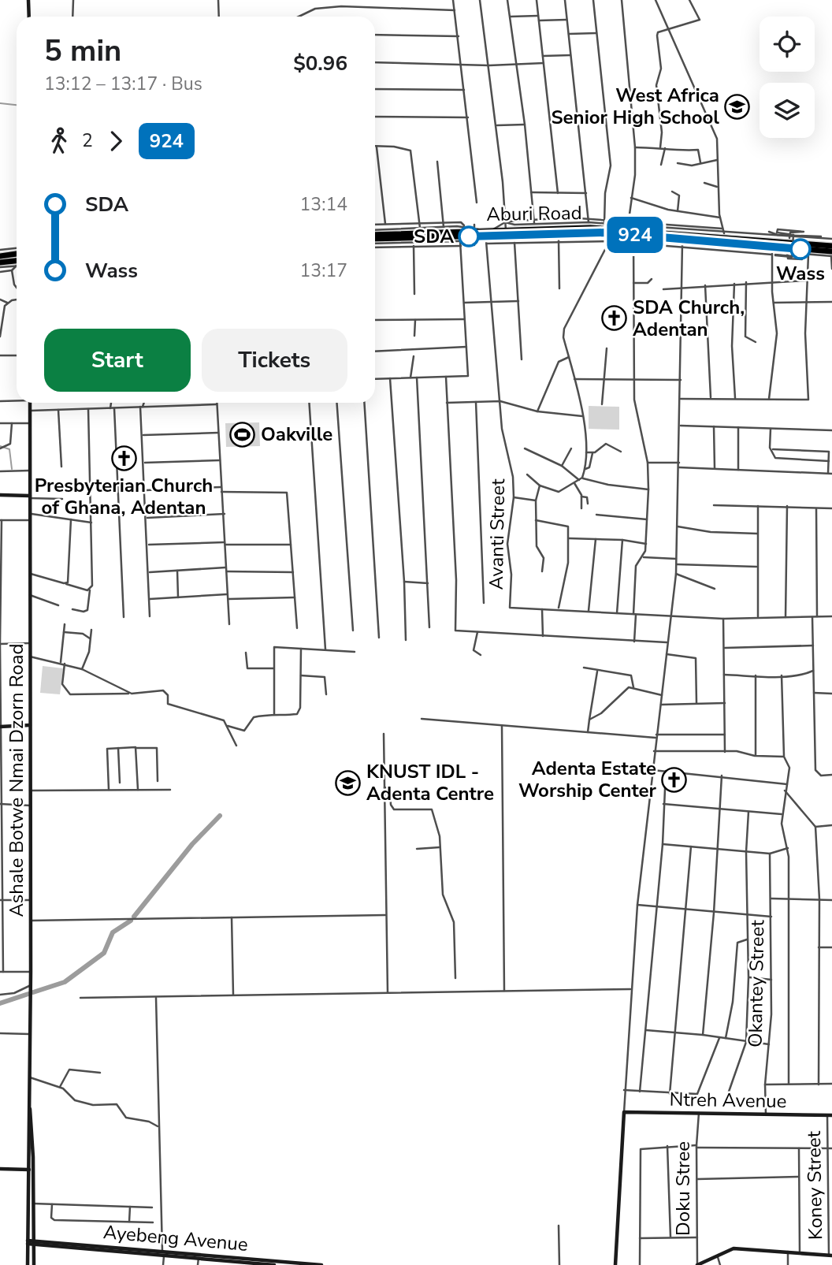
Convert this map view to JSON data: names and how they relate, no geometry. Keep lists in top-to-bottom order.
{
  "streets": {
    "highway": ["Aburi Road"],
    "street": [
      "Avanti Street",
      "Ashale Botwe Nmai Dzorn Road",
      "Okantey Street",
      "Ntreh Avenue",
      "Koney Street",
      "Doku Stree",
      "Ayebeng Avenue"
    ]
  },
  "crossings": [
    ["Aburi Road", "Avanti Street"],
    ["Ashale Botwe Nmai Dzorn Road", "Ayebeng Avenue"],
    ["Okantey Street", "Ntreh Avenue"],
    ["Ntreh Avenue", "Koney Street"],
    ["Ntreh Avenue", "Doku Stree"]
  ],
  "places": {
    "school or university": ["West Africa Senior High School", "KNUST IDL - Adenta Centre"],
    "other": ["SDA", "Wass"],
    "church": ["SDA Church, Adentan", "Presbyterian Church of Ghana, Adentan", "Adenta Estate Worship Center"],
    "sports": ["Oakville"]
  },
  "lines": ["bus line 924"],
  "page": {
    "on_map": "924",
    "heading": ["5 min", "13:12 – 13:17 · Bus", "$0.96"],
    "legs": ["2", "924"],
    "list": [
      {
        "name": "SDA",
        "value": "13:14"
      },
      {
        "name": "Wass",
        "value": "13:17"
      }
    ],
    "buttons": ["Start", "Tickets"]
  }
}
